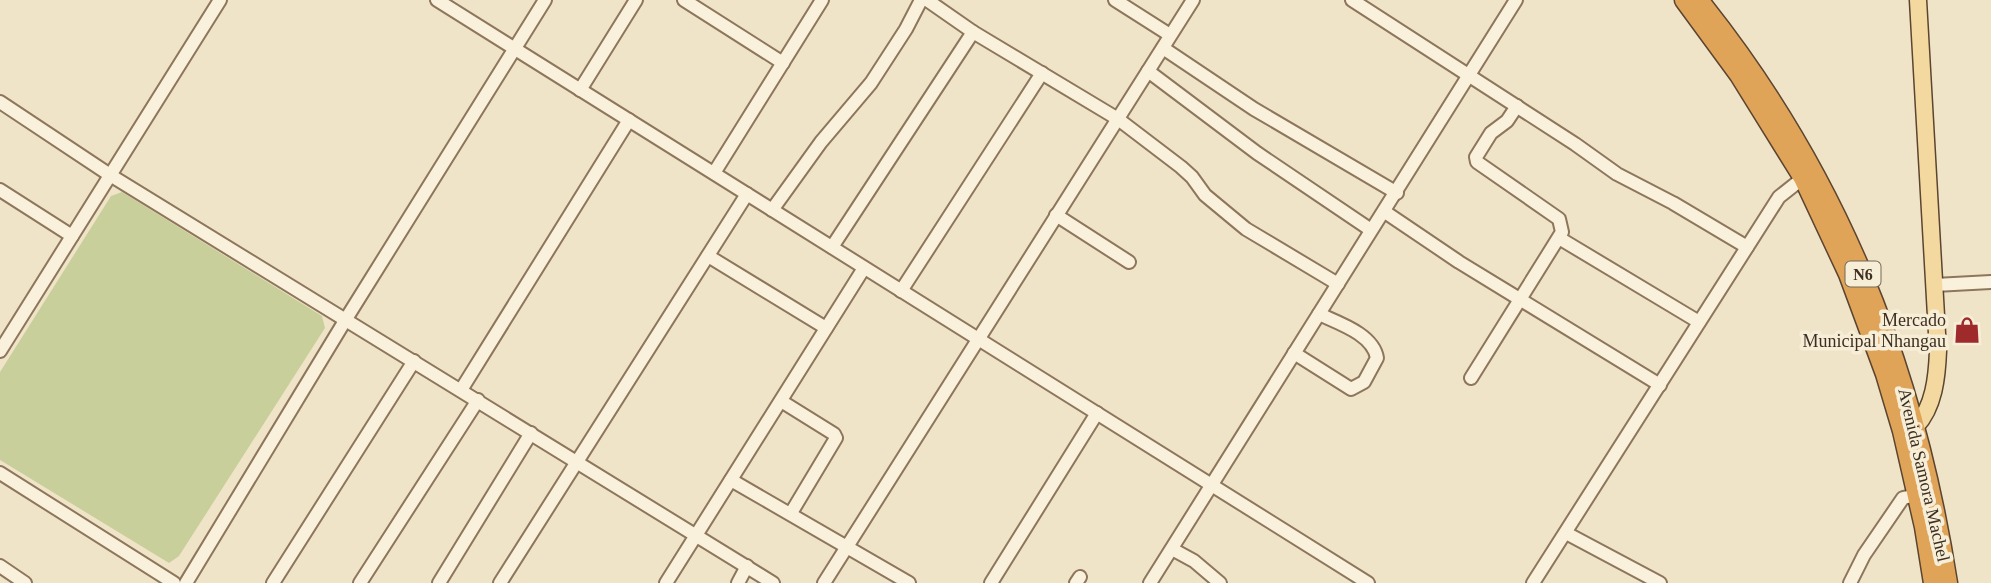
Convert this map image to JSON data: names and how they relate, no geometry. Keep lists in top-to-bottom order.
{
  "streets": {
    "highway": ["N6", "Avenida Samora Machel"]
  },
  "places": {
    "shop": ["Mercado Municipal Nhangau"]
  }
}
